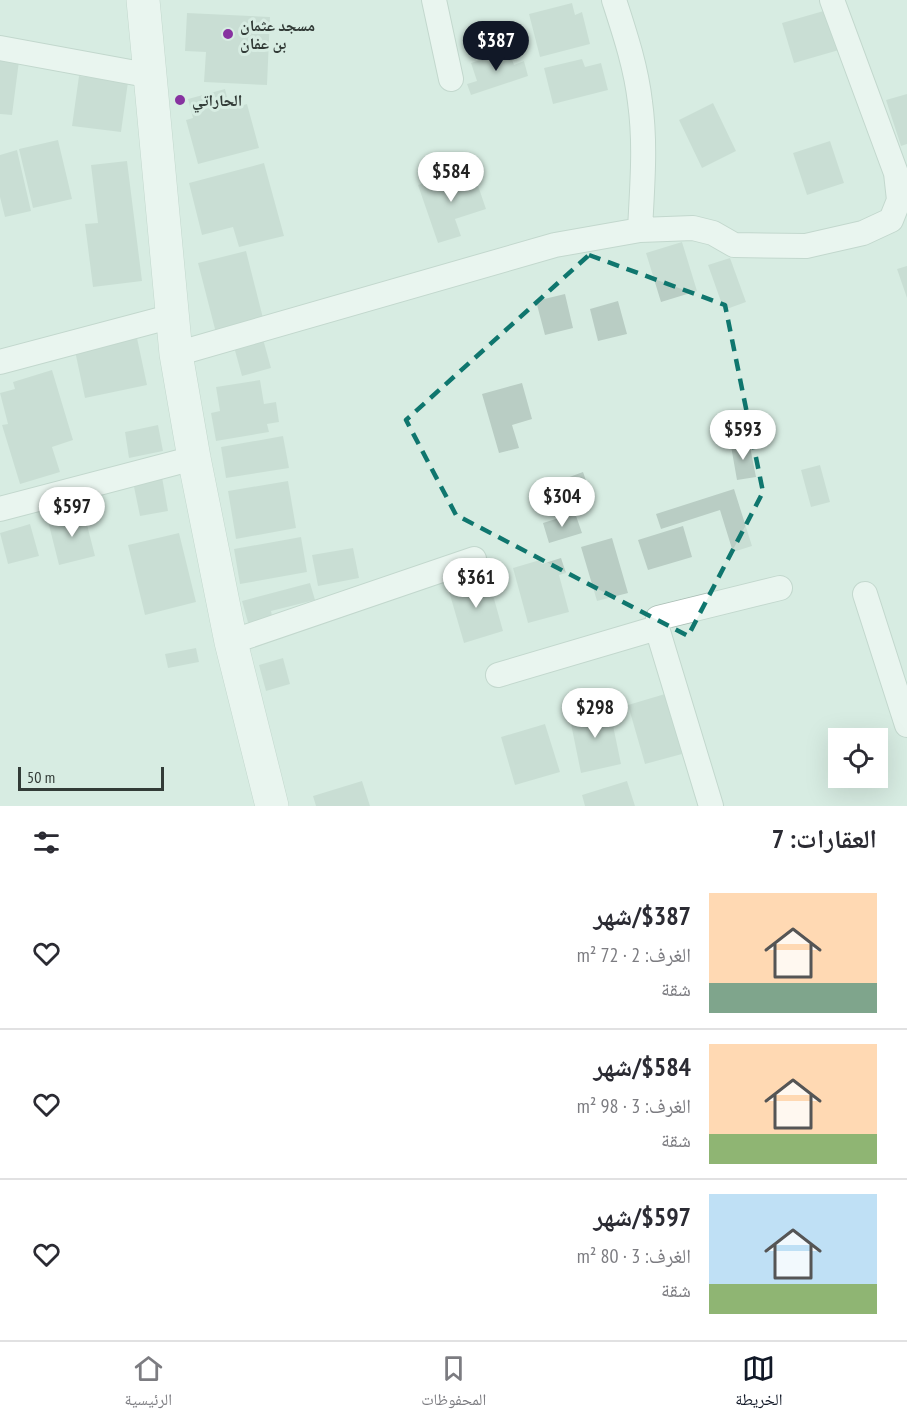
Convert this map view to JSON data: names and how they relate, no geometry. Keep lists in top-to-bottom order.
{
  "places": ["مسجد عثمان بن عفان", "الحاراتي"],
  "scale_bar": "50 m",
  "page": {
    "price": [
      "$387",
      "$584",
      "$593",
      "$304",
      "$597",
      "$361",
      "$298"
    ],
    "scale": "50 m",
    "heading": "العقارات: 7",
    "list": [
      {
        "name": "$387/شهر",
        "note": "الغرف: 2 · 72 m² · شقة"
      },
      {
        "name": "$584/شهر",
        "note": "الغرف: 3 · 98 m² · شقة"
      },
      {
        "name": "$597/شهر",
        "note": "الغرف: 3 · 80 m² · شقة"
      }
    ],
    "tabs": ["الخريطة", "المحفوظات", "الرئيسية"]
  }
}
